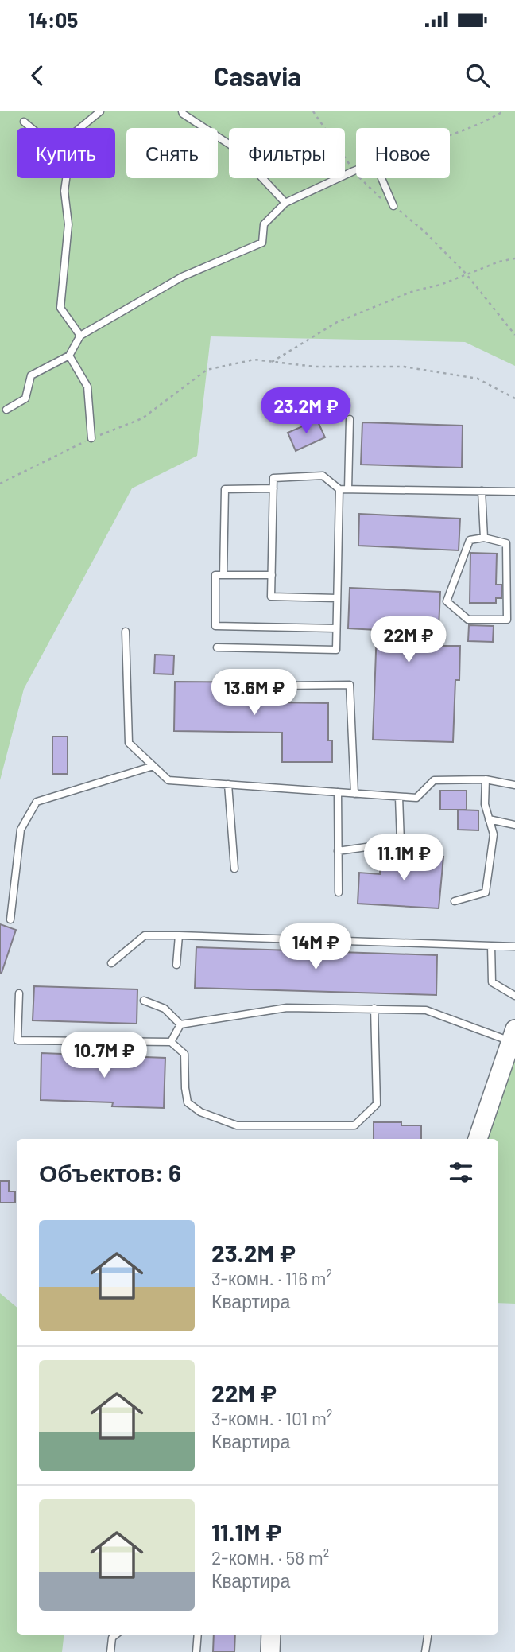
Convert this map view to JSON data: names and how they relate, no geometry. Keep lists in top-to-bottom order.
{
  "page": {
    "status": "14:05",
    "header": "Casavia",
    "chip": [
      "Купить",
      "Снять",
      "Фильтры",
      "Новое"
    ],
    "price": [
      "23.2M ₽",
      "22M ₽",
      "13.6M ₽",
      "11.1M ₽",
      "14M ₽",
      "10.7M ₽"
    ],
    "heading": "Объектов: 6",
    "list": [
      {
        "name": "23.2M ₽",
        "note": "3-комн. · 116 m² · Квартира"
      },
      {
        "name": "22M ₽",
        "note": "3-комн. · 101 m² · Квартира"
      },
      {
        "name": "11.1M ₽",
        "note": "2-комн. · 58 m² · Квартира"
      }
    ]
  }
}
